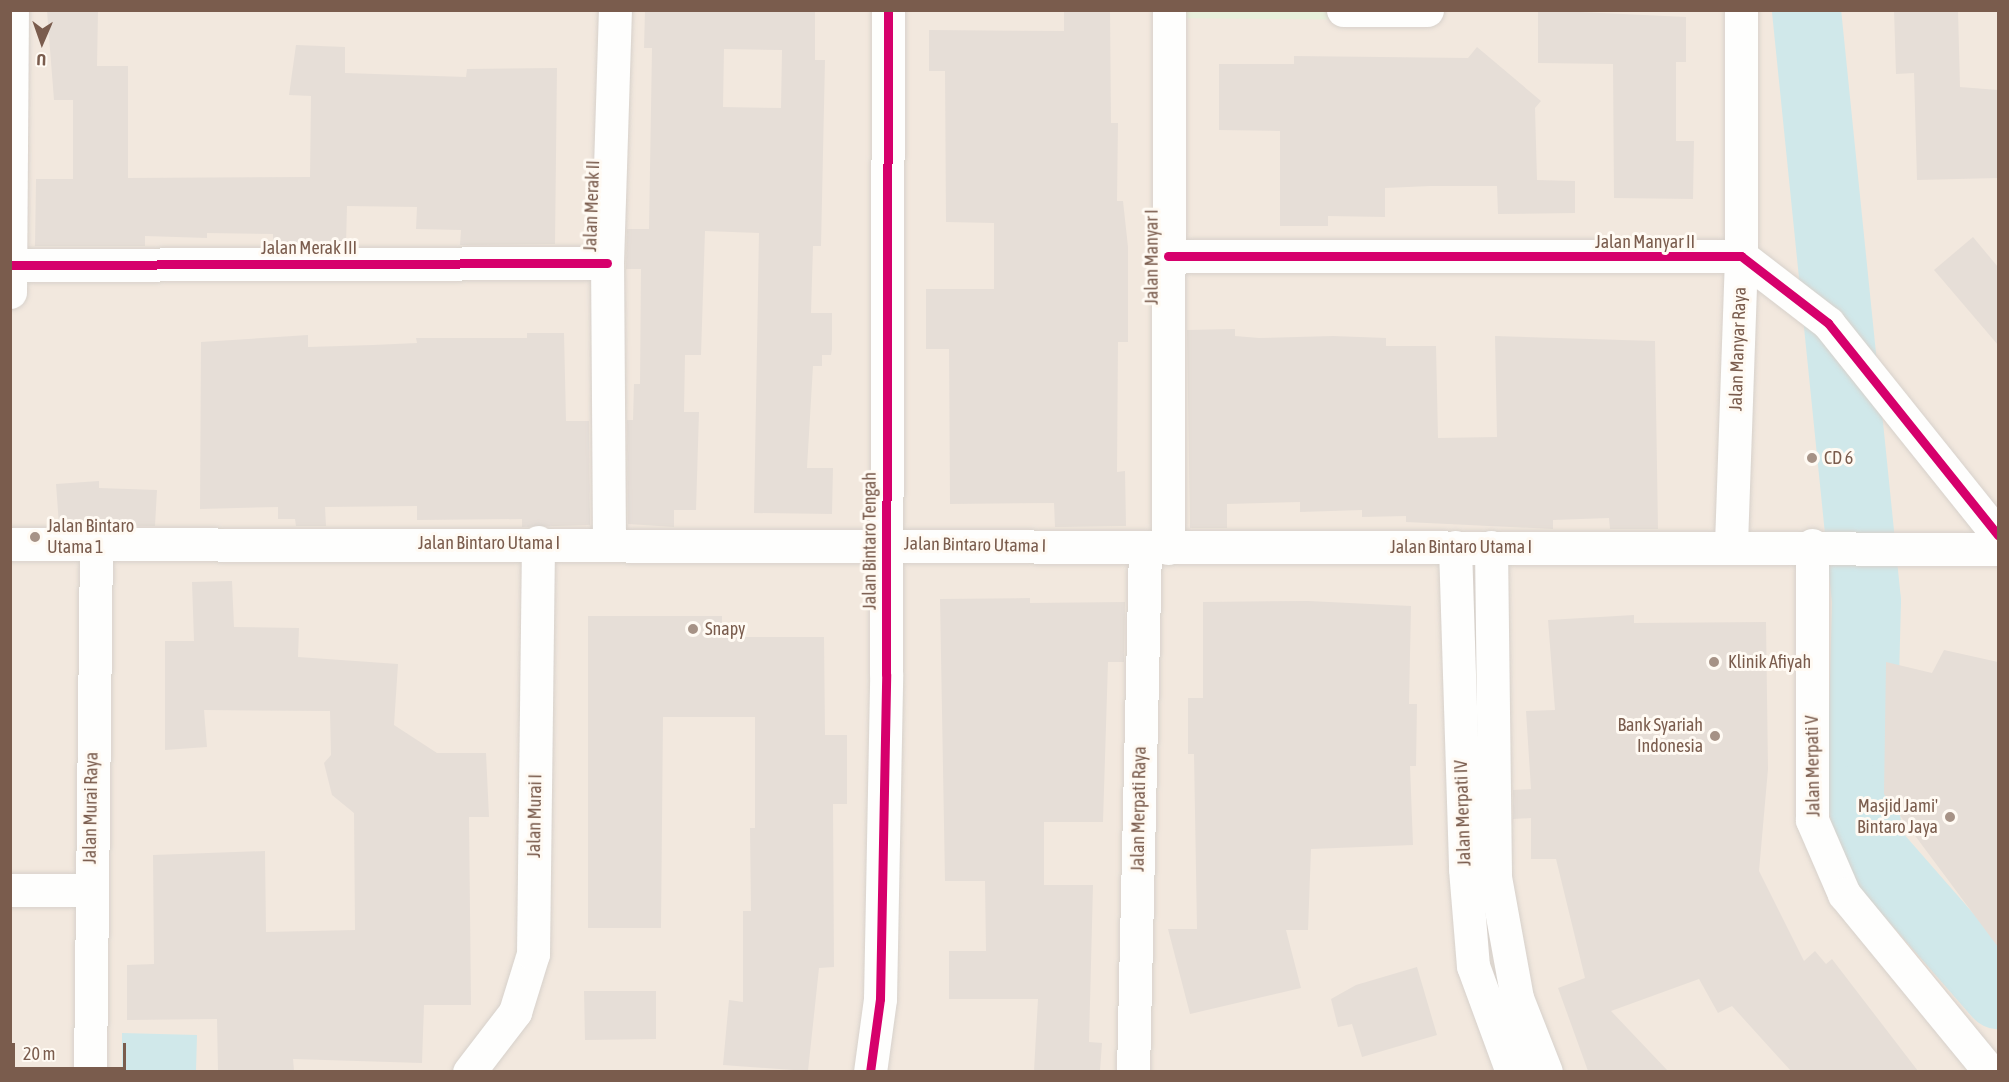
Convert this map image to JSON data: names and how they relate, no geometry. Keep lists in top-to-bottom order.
{
  "streets": {
    "street": [
      "Jalan Merak II",
      "Jalan Manyar II",
      "Jalan Merak III",
      "Jalan Manyar I",
      "Jalan Manyar Raya",
      "Jalan Bintaro Tengah",
      "Jalan Bintaro Utama I",
      "Jalan Merpati V",
      "Jalan Murai Raya",
      "Jalan Merpati Raya",
      "Jalan Merpati IV",
      "Jalan Murai I"
    ]
  },
  "crossings": [
    ["Jalan Merak II", "Jalan Merak III"],
    ["Jalan Merak II", "Jalan Bintaro Utama I"],
    ["Jalan Manyar II", "Jalan Manyar I"],
    ["Jalan Manyar II", "Jalan Manyar Raya"],
    ["Jalan Manyar I", "Jalan Bintaro Utama I"],
    ["Jalan Manyar I", "Jalan Merpati Raya"],
    ["Jalan Manyar Raya", "Jalan Bintaro Utama I"],
    ["Jalan Bintaro Tengah", "Jalan Bintaro Utama I"],
    ["Jalan Bintaro Utama I", "Jalan Merpati V"],
    ["Jalan Bintaro Utama I", "Jalan Murai Raya"],
    ["Jalan Bintaro Utama I", "Jalan Merpati Raya"],
    ["Jalan Bintaro Utama I", "Jalan Merpati IV"],
    ["Jalan Bintaro Utama I", "Jalan Murai I"]
  ],
  "places": [
    "CD 6",
    "Jalan Bintaro Utama 1",
    "Snapy",
    "Klinik Afiyah",
    "Bank Syariah Indonesia",
    "Masjid Jami' Bintaro Jaya"
  ],
  "scale_bar": "20 m",
  "north": "bottom"
}
